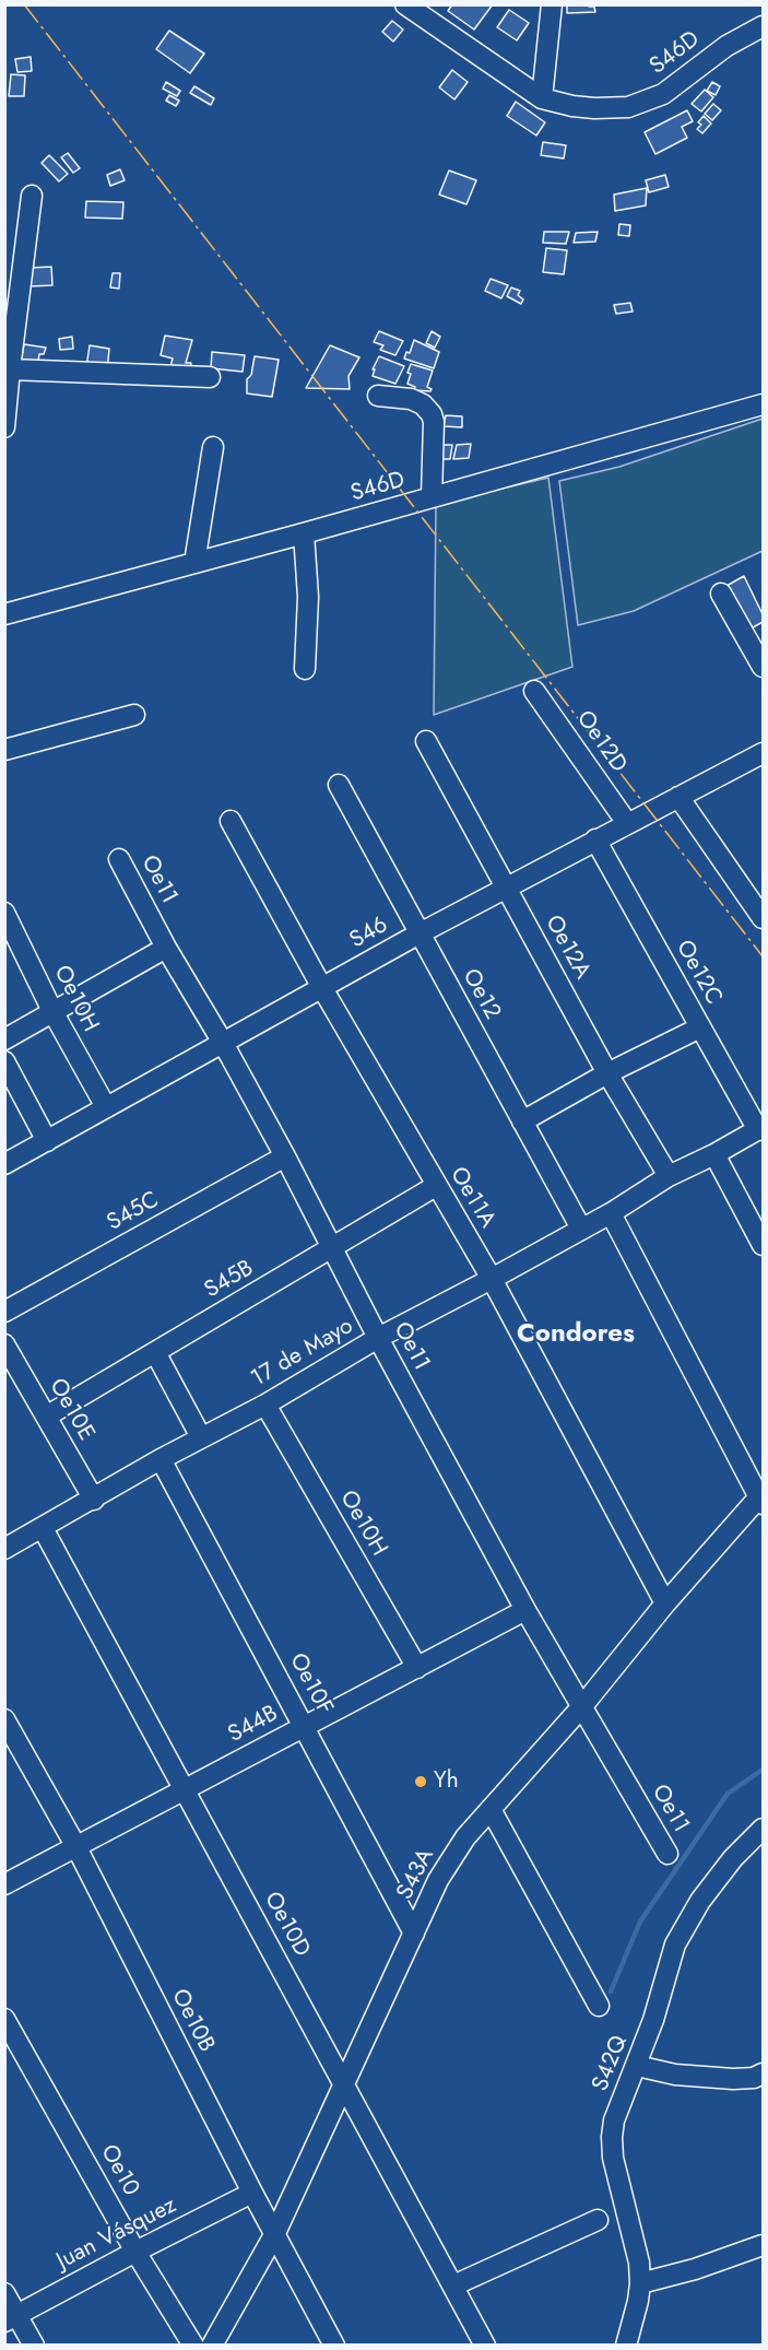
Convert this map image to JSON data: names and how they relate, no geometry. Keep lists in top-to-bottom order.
{
  "streets": {
    "street": [
      "S46D",
      "Oe12D",
      "Oe11",
      "S46",
      "Oe12A",
      "Oe12C",
      "Oe12",
      "Oe10H",
      "Oe11A",
      "S45C",
      "S45B",
      "17 de Mayo",
      "Oe10E",
      "Oe10F",
      "S44B",
      "S43A",
      "Oe10D",
      "Oe10B",
      "S42Q",
      "Oe10",
      "Juan Vásquez"
    ]
  },
  "crossings": [
    ["Oe12D", "S46"],
    ["Oe11", "S46"],
    ["Oe11", "S45C"],
    ["Oe11", "S45B"],
    ["Oe11", "17 de Mayo"],
    ["Oe11", "S44B"],
    ["Oe11", "S43A"],
    ["S46", "Oe12A"],
    ["S46", "Oe12C"],
    ["S46", "Oe12"],
    ["S46", "Oe10H"],
    ["S46", "Oe11A"],
    ["Oe12A", "17 de Mayo"],
    ["Oe12C", "17 de Mayo"],
    ["Oe12", "17 de Mayo"],
    ["Oe10H", "17 de Mayo"],
    ["Oe10H", "S44B"],
    ["Oe11A", "S45B"],
    ["Oe11A", "17 de Mayo"],
    ["Oe11A", "S43A"],
    ["S45B", "Oe10E"],
    ["17 de Mayo", "Oe10E"],
    ["17 de Mayo", "Oe10F"],
    ["17 de Mayo", "Oe10D"],
    ["Oe10F", "S44B"],
    ["Oe10F", "S43A"],
    ["S44B", "Oe10D"],
    ["S44B", "Oe10B"],
    ["S43A", "Oe10D"],
    ["S43A", "Oe10B"],
    ["Oe10B", "Juan Vásquez"],
    ["Oe10", "Juan Vásquez"]
  ],
  "districts": ["Condores"],
  "places": ["Yh"]
}
